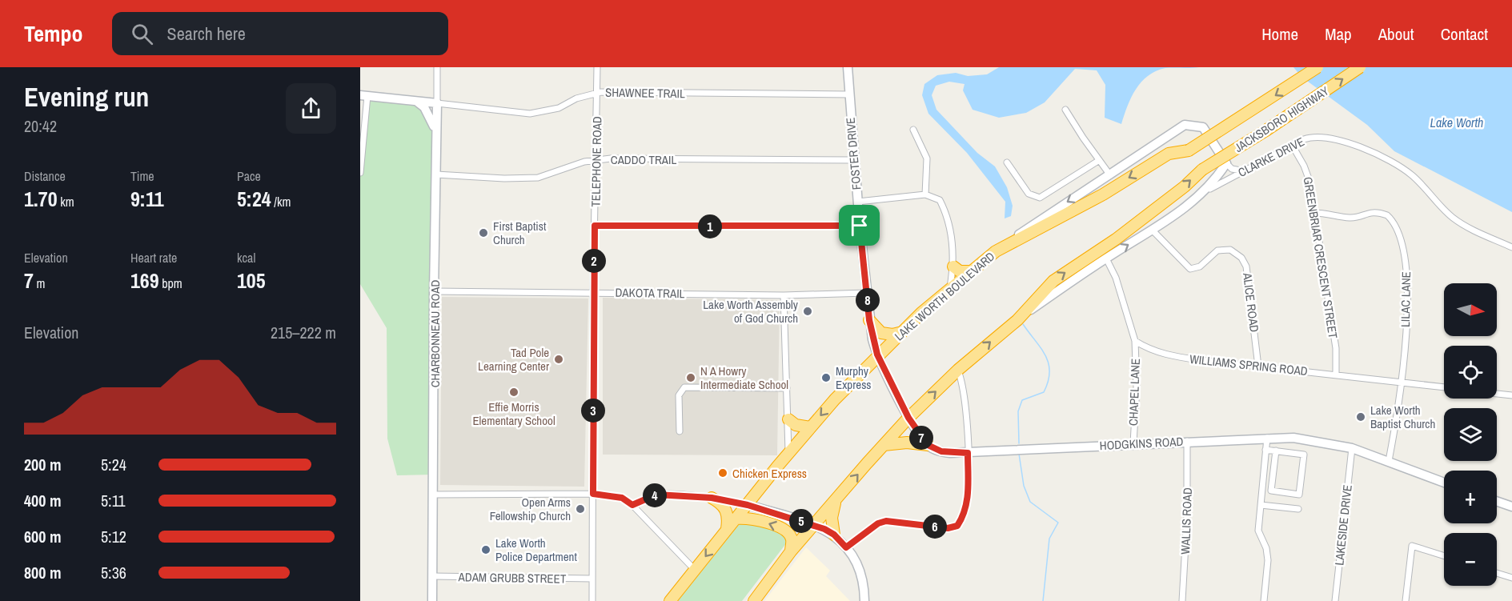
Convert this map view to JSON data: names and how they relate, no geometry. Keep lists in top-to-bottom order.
{
  "streets": {
    "highway": ["JACKSBORO HIGHWAY", "LAKE WORTH BOULEVARD"],
    "street": [
      "SHAWNEE TRAIL",
      "FOSTER DRIVE",
      "CLARKE DRIVE",
      "CADDO TRAIL",
      "TELEPHONE ROAD",
      "GREENBRIAR CRESCENT STREET",
      "DAKOTA TRAIL",
      "LILAC LANE",
      "ALICE ROAD",
      "CHARBONNEAU ROAD",
      "WILLIAMS SPRING ROAD",
      "CHAPEL LANE",
      "HODGKINS ROAD",
      "WALLIS ROAD",
      "LAKESIDE DRIVE",
      "ADAM GRUBB STREET"
    ]
  },
  "crossings": [
    ["SHAWNEE TRAIL", "FOSTER DRIVE"],
    ["SHAWNEE TRAIL", "TELEPHONE ROAD"],
    ["SHAWNEE TRAIL", "CHARBONNEAU ROAD"],
    ["JACKSBORO HIGHWAY", "LAKE WORTH BOULEVARD"],
    ["FOSTER DRIVE", "CADDO TRAIL"],
    ["FOSTER DRIVE", "DAKOTA TRAIL"],
    ["FOSTER DRIVE", "LAKE WORTH BOULEVARD"],
    ["CLARKE DRIVE", "GREENBRIAR CRESCENT STREET"],
    ["CADDO TRAIL", "TELEPHONE ROAD"],
    ["CADDO TRAIL", "CHARBONNEAU ROAD"],
    ["TELEPHONE ROAD", "DAKOTA TRAIL"],
    ["TELEPHONE ROAD", "ADAM GRUBB STREET"],
    ["GREENBRIAR CRESCENT STREET", "LILAC LANE"],
    ["GREENBRIAR CRESCENT STREET", "WILLIAMS SPRING ROAD"],
    ["DAKOTA TRAIL", "CHARBONNEAU ROAD"],
    ["LILAC LANE", "WILLIAMS SPRING ROAD"],
    ["LILAC LANE", "HODGKINS ROAD"],
    ["ALICE ROAD", "WILLIAMS SPRING ROAD"],
    ["CHARBONNEAU ROAD", "ADAM GRUBB STREET"],
    ["WILLIAMS SPRING ROAD", "CHAPEL LANE"],
    ["CHAPEL LANE", "HODGKINS ROAD"],
    ["HODGKINS ROAD", "WALLIS ROAD"],
    ["HODGKINS ROAD", "LAKESIDE DRIVE"]
  ],
  "water": ["Lake Worth"],
  "places": [
    "First Baptist Church",
    "Lake Worth Assembly of God Church",
    "Tad Pole Learning Center",
    "N A Howry Intermediate School",
    "Murphy Express",
    "Effie Morris Elementary School",
    "Lake Worth Baptist Church",
    "Chicken Express",
    "Open Arms Fellowship Church",
    "Lake Worth Police Department"
  ],
  "north": "right",
  "page": {
    "header": "Tempo",
    "search": "Search here",
    "nav": [
      "Home",
      "Map",
      "About",
      "Contact"
    ],
    "heading": ["Evening run", "20:42"],
    "stats": [
      ["Distance", "1.70 km"],
      ["Time", "9:11"],
      ["Pace", "5:24 /km"],
      ["Elevation", "7 m"],
      ["Heart rate", "169 bpm"],
      ["kcal", "105"]
    ],
    "pins": [
      "1",
      "2",
      "8",
      "3",
      "7",
      "4",
      "5",
      "6"
    ],
    "map_buttons": ["+", "−"],
    "chart": ["Elevation", "215–222 m"],
    "list": [
      {
        "name": "200 m",
        "note": "5:24"
      },
      {
        "name": "400 m",
        "note": "5:11"
      },
      {
        "name": "600 m",
        "note": "5:12"
      },
      {
        "name": "800 m",
        "note": "5:36"
      }
    ]
  }
}
